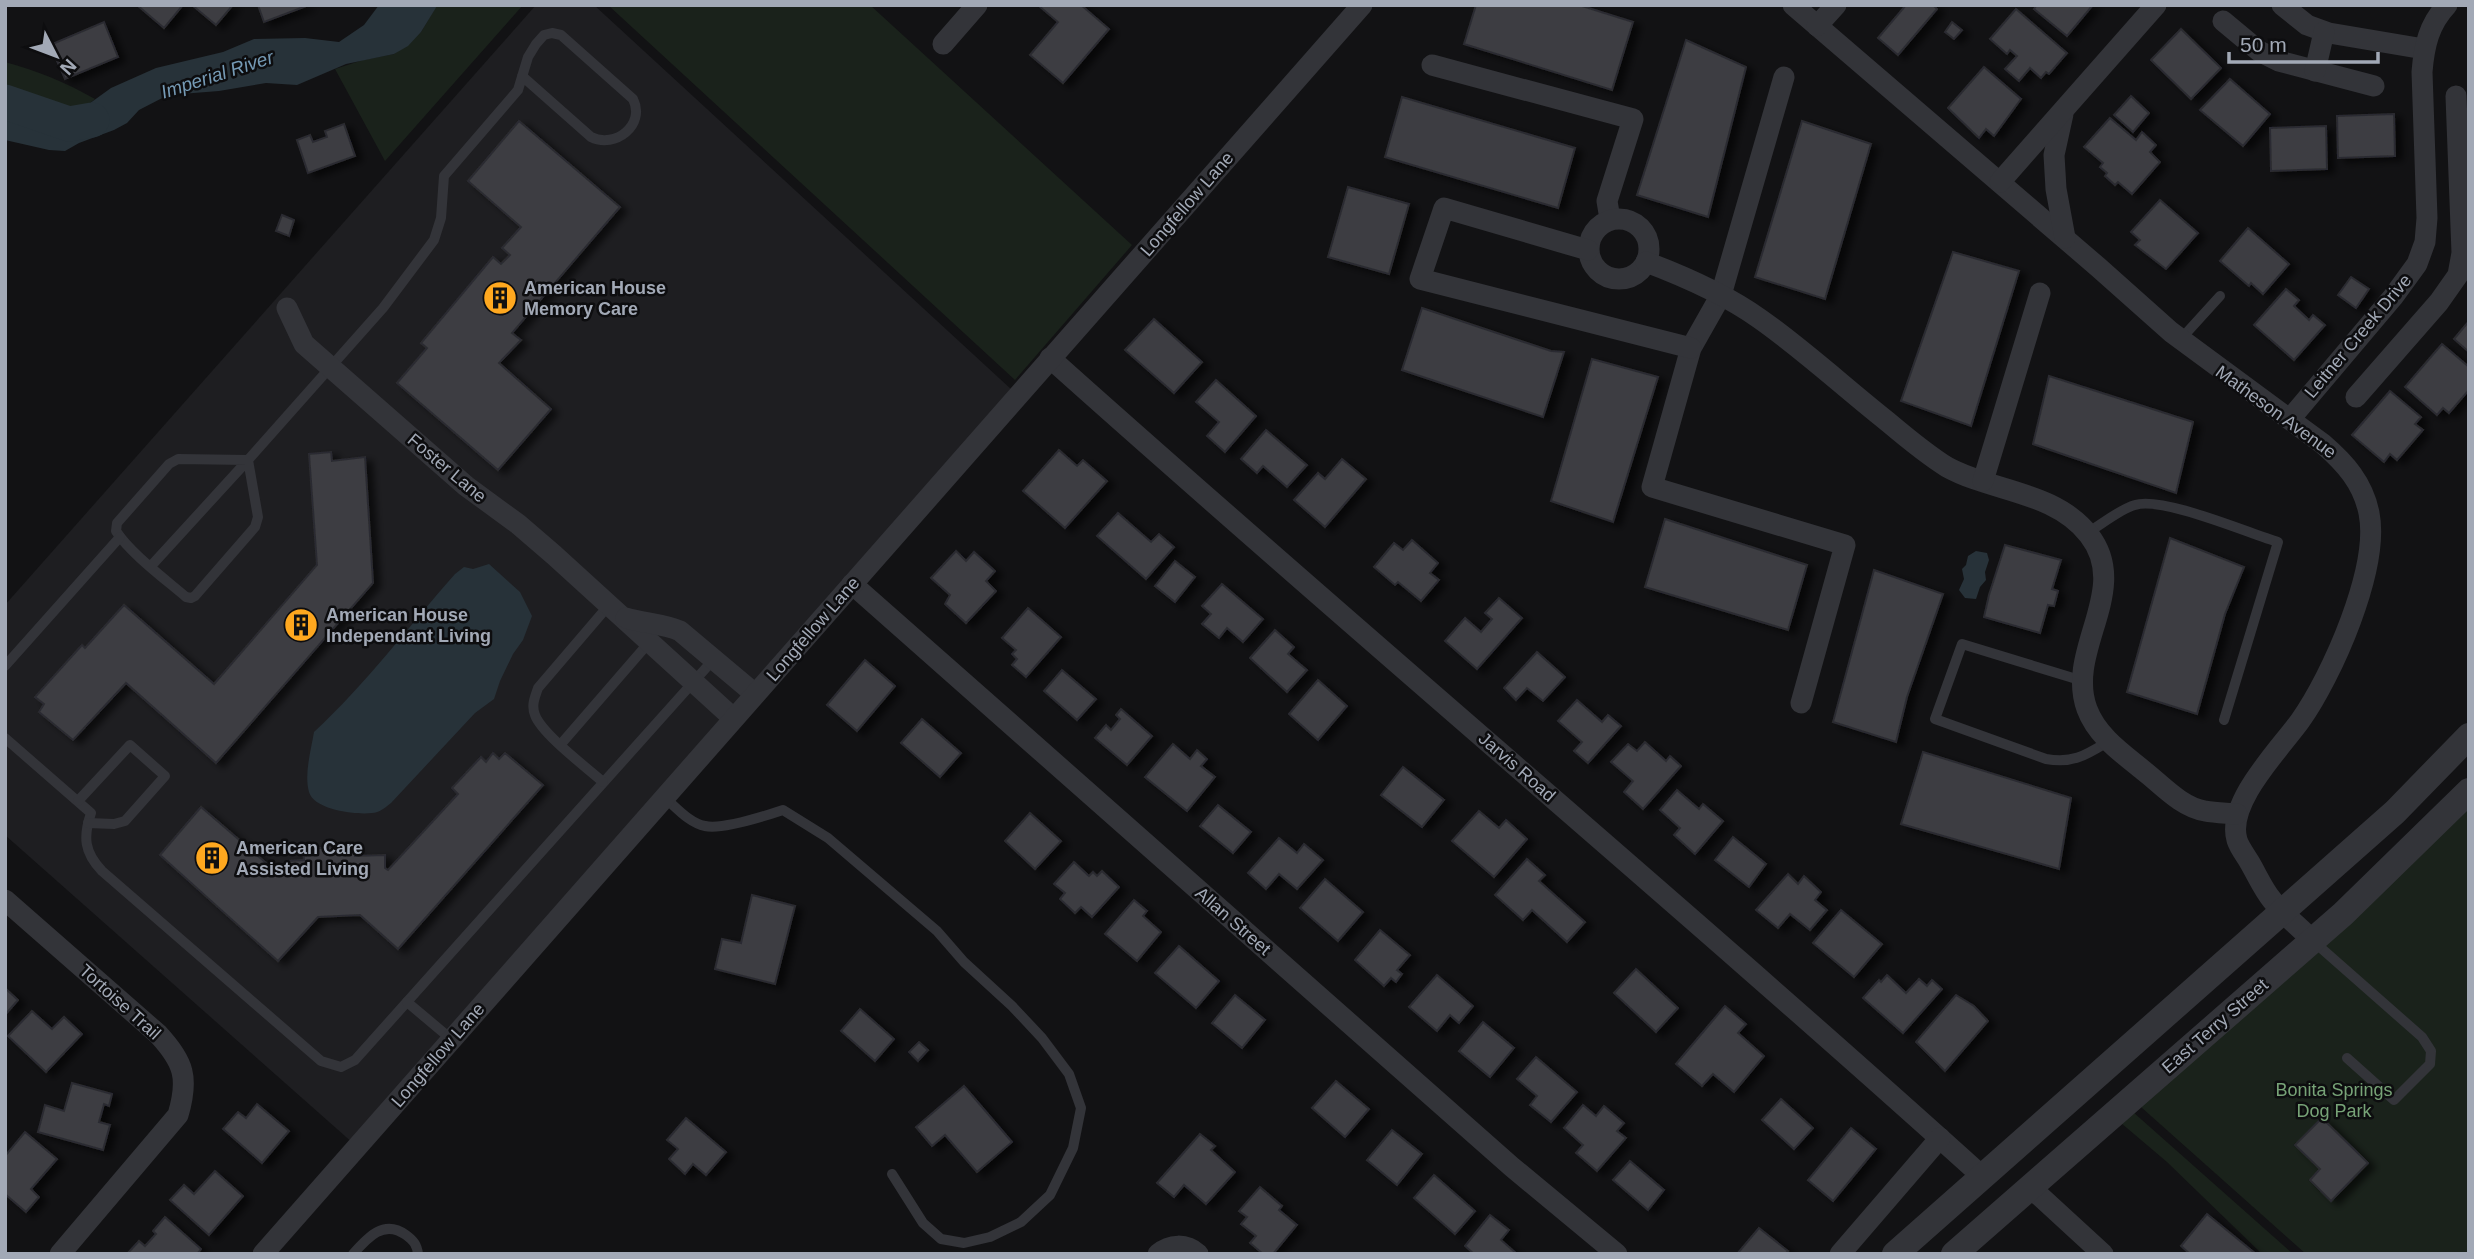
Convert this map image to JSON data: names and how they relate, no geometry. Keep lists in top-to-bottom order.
{
  "streets": {
    "street": [
      "Longfellow Lane",
      "Leitner Creek Drive",
      "Matheson Avenue",
      "Foster Lane",
      "Jarvis Road",
      "Allan Street",
      "Tortoise Trail",
      "East Terry Street"
    ]
  },
  "crossings": [
    ["Longfellow Lane", "Foster Lane"],
    ["Longfellow Lane", "Jarvis Road"],
    ["Longfellow Lane", "Allan Street"],
    ["Leitner Creek Drive", "Matheson Avenue"]
  ],
  "water": ["Imperial River"],
  "parks": ["Bonita Springs Dog Park"],
  "places": {
    "building": ["American House Memory Care", "American House Independant Living", "American Care Assisted Living"]
  },
  "scale_bar": "50 m",
  "north": "bottom right"
}
